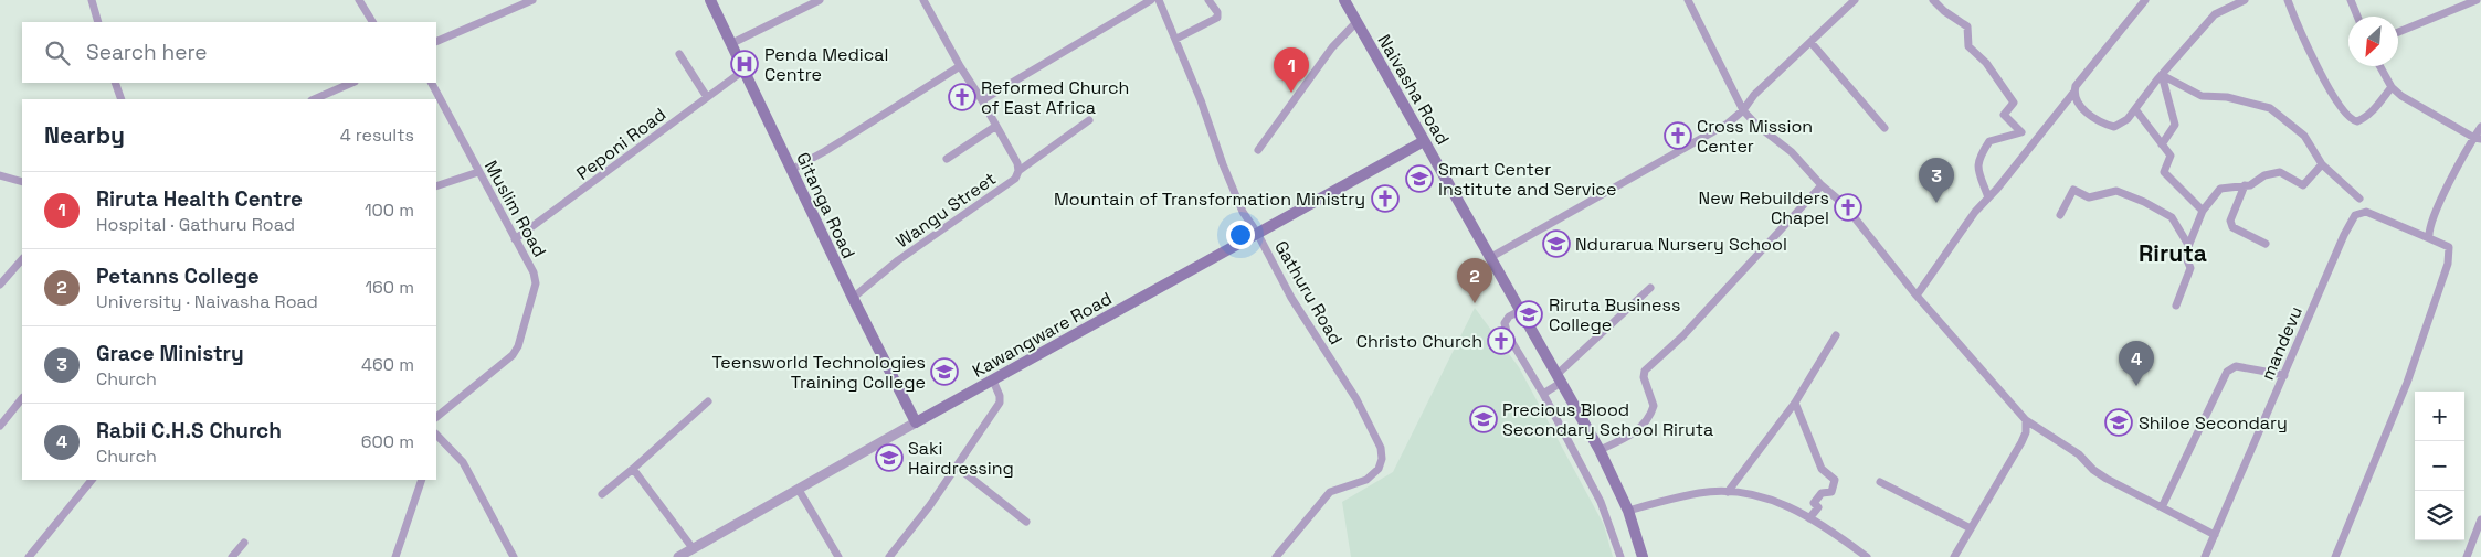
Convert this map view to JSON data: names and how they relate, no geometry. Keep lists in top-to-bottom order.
{
  "streets": {
    "main road": ["Naivasha Road", "Gitanga Road", "Kawangware Road"],
    "street": [
      "Peponi Road",
      "Muslim Road",
      "Wangu Street",
      "Gathuru Road",
      "mandevu"
    ]
  },
  "crossings": [
    ["Naivasha Road", "Kawangware Road"],
    ["Peponi Road", "Gitanga Road"],
    ["Peponi Road", "Muslim Road"],
    ["Gitanga Road", "Wangu Street"],
    ["Gitanga Road", "Kawangware Road"],
    ["Gathuru Road", "Kawangware Road"]
  ],
  "districts": ["Riruta"],
  "places": {
    "hospital": ["Penda Medical Centre"],
    "church": [
      "Reformed Church of East Africa",
      "Cross Mission Center",
      "Mountain of Transformation Ministry",
      "New Rebuilders Chapel",
      "Christo Church"
    ],
    "school or university": [
      "Smart Center Institute and Service",
      "Ndurarua Nursery School",
      "Riruta Business College",
      "Teensworld Technologies Training College",
      "Precious Blood Secondary School Riruta",
      "Shiloe Secondary",
      "Saki Hairdressing"
    ]
  },
  "north": "bottom left",
  "page": {
    "search": "Search here",
    "pins": [
      "1",
      "3",
      "2",
      "4"
    ],
    "heading": ["Nearby", "4 results"],
    "list": [
      {
        "mark": "1",
        "name": "Riruta Health Centre",
        "note": "Hospital · Gathuru Road",
        "value": "100 m"
      },
      {
        "mark": "2",
        "name": "Petanns College",
        "note": "University · Naivasha Road",
        "value": "160 m"
      },
      {
        "mark": "3",
        "name": "Grace Ministry",
        "note": "Church",
        "value": "460 m"
      },
      {
        "mark": "4",
        "name": "Rabii C.H.S Church",
        "note": "Church",
        "value": "600 m"
      }
    ],
    "map_buttons": ["+", "−"]
  }
}
